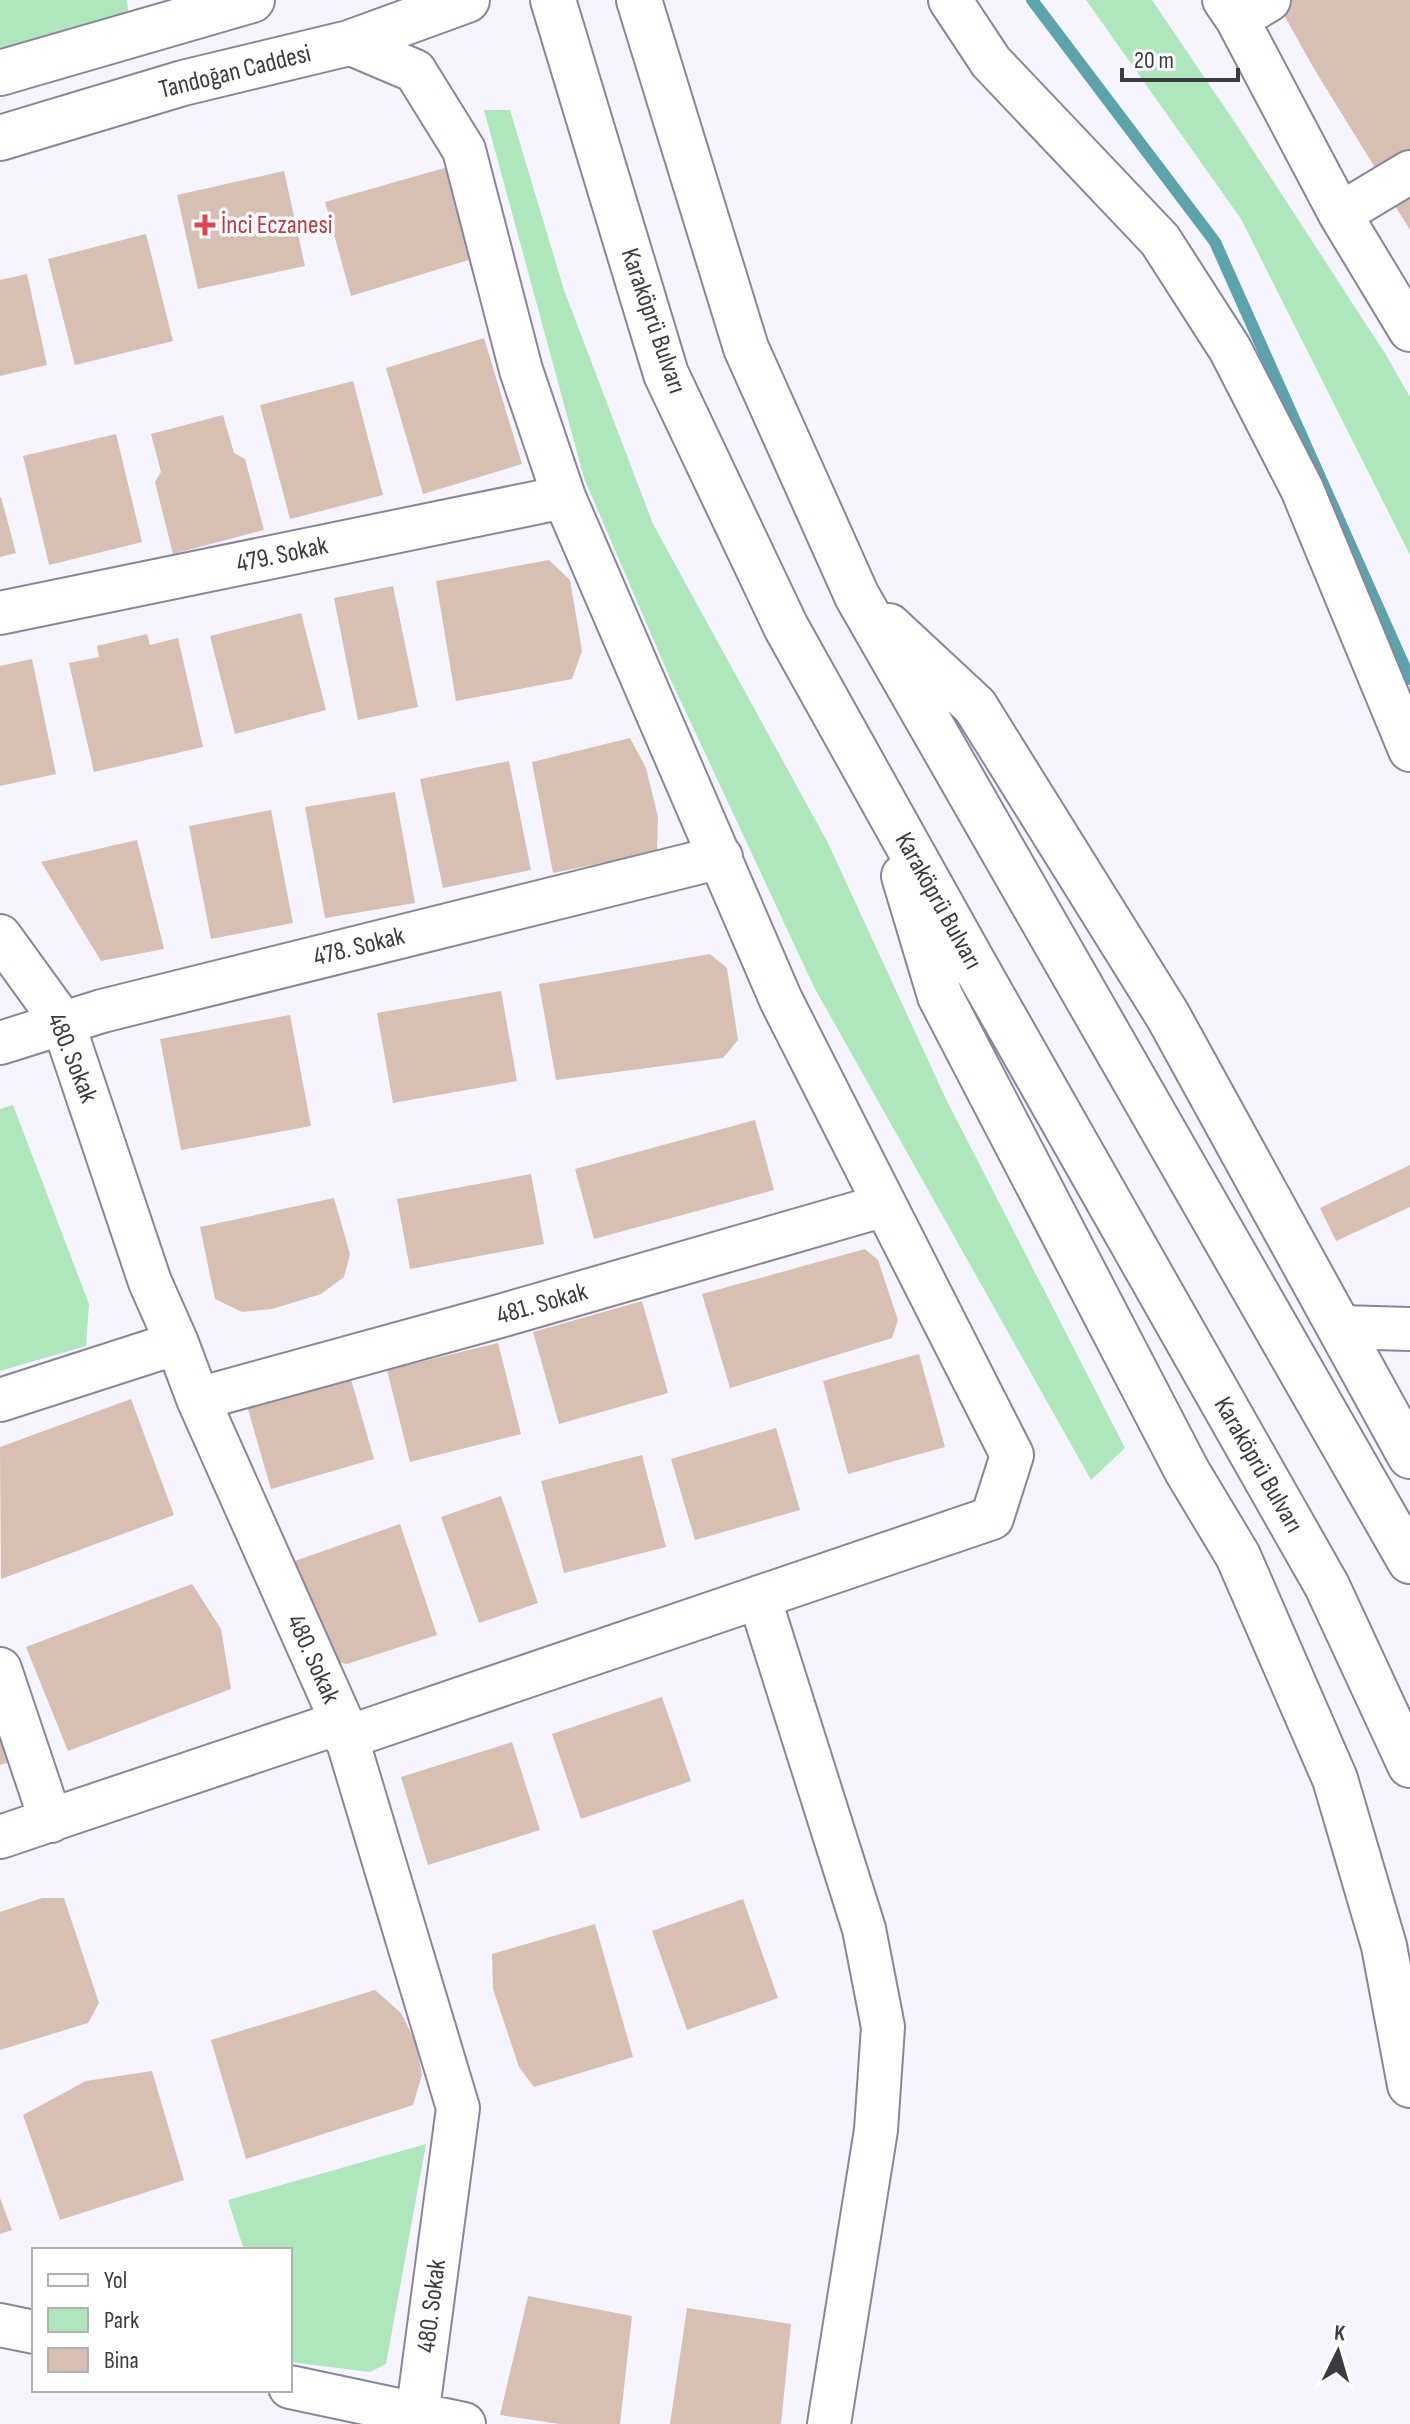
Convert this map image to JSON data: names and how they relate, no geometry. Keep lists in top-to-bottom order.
{
  "streets": {
    "main road": ["Tandoğan Caddesi", "Karaköprü Bulvarı"],
    "street": [
      "479. Sokak",
      "478. Sokak",
      "480. Sokak",
      "481. Sokak"
    ]
  },
  "crossings": [
    ["478. Sokak", "480. Sokak"],
    ["480. Sokak", "481. Sokak"]
  ],
  "places": {
    "health": ["İnci Eczanesi"]
  },
  "legend": ["Yol", "Park", "Bina"],
  "scale_bar": "20 m",
  "north": "top"
}
